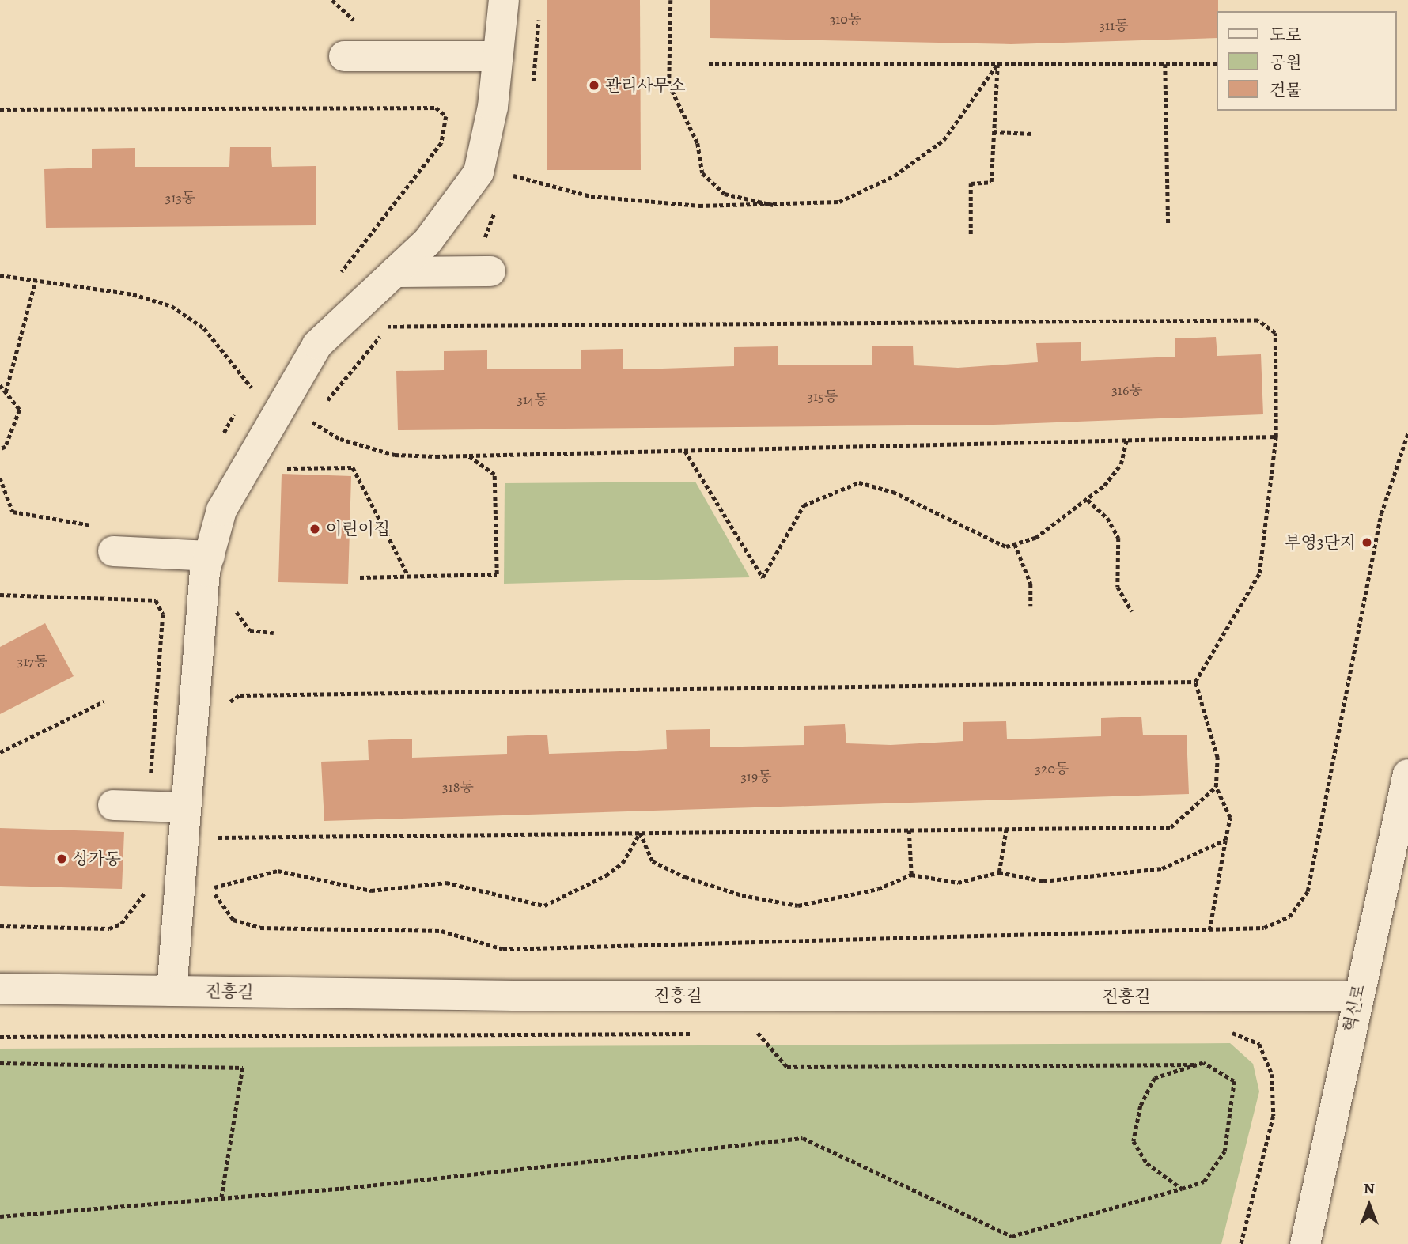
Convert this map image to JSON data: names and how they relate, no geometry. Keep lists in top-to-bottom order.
{
  "streets": {
    "street": ["진흥길", "혁신로"]
  },
  "crossings": [
    ["진흥길", "혁신로"]
  ],
  "places": [
    "관리사무소",
    "어린이집",
    "부영3단지",
    "상가동"
  ],
  "house_numbers": [
    "310동",
    "311동",
    "313동",
    "316동",
    "315동",
    "314동",
    "317동",
    "320동",
    "319동",
    "318동"
  ],
  "legend": ["도로", "공원", "건물"],
  "north": "top"
}
